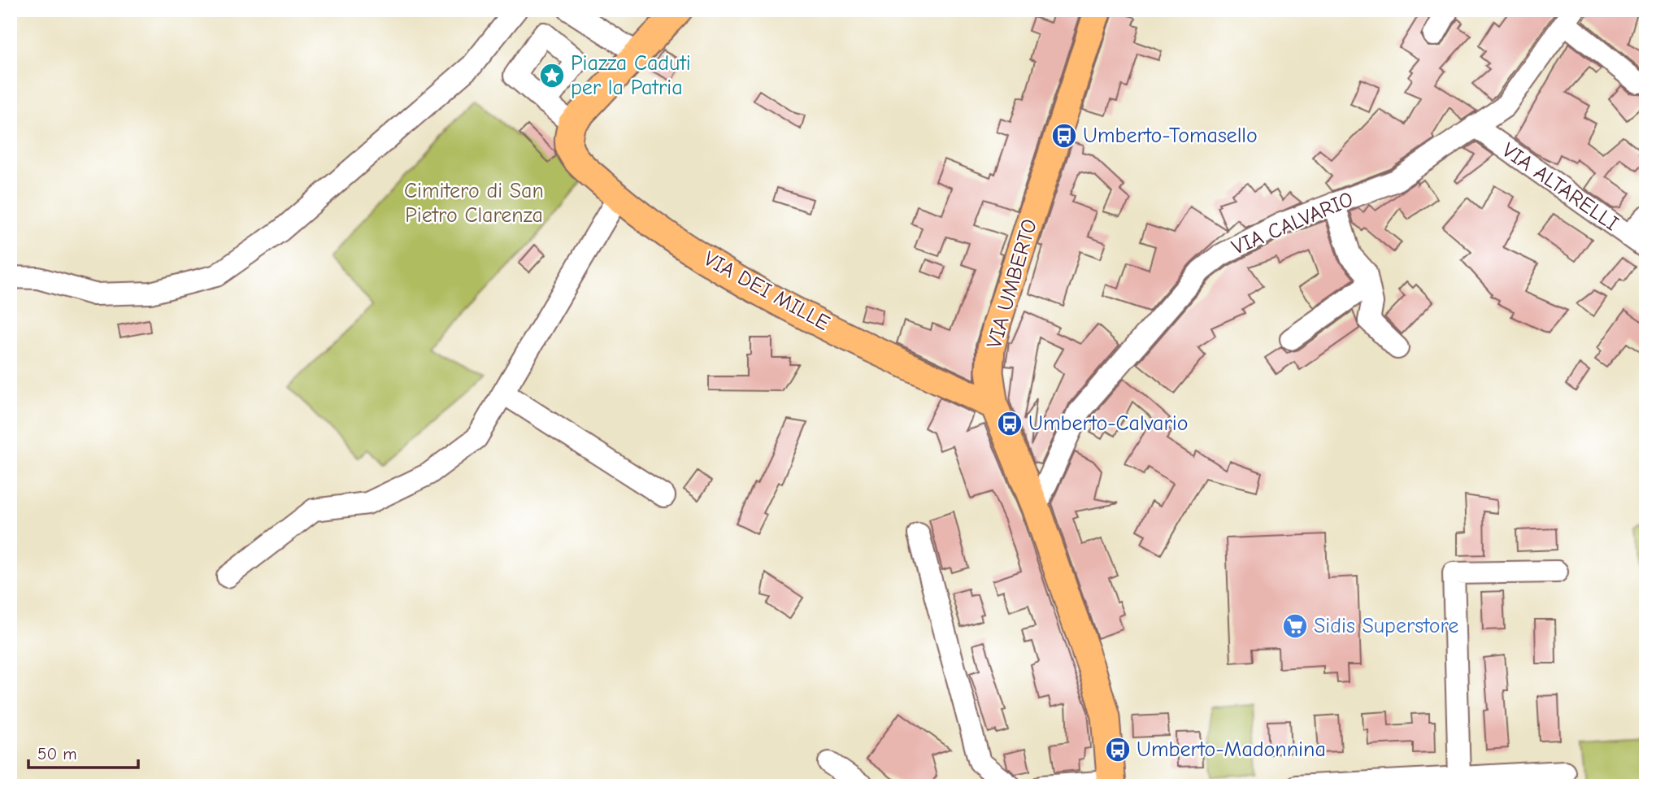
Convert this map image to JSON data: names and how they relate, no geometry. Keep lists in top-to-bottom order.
{
  "streets": {
    "main road": ["VIA UMBERTO", "VIA DEI MILLE"],
    "street": ["VIA ALTARELLI", "VIA CALVARIO"]
  },
  "crossings": [
    ["VIA ALTARELLI", "VIA CALVARIO"],
    ["VIA CALVARIO", "VIA UMBERTO"],
    ["VIA UMBERTO", "VIA DEI MILLE"]
  ],
  "parks": ["Cimitero di San Pietro Clarenza"],
  "places": {
    "place": ["Piazza Caduti per la Patria"],
    "bus stop": ["Umberto-Tomasello", "Umberto-Calvario", "Umberto-Madonnina"],
    "supermarket": ["Sidis Superstore"]
  },
  "scale_bar": "50 m"
}
